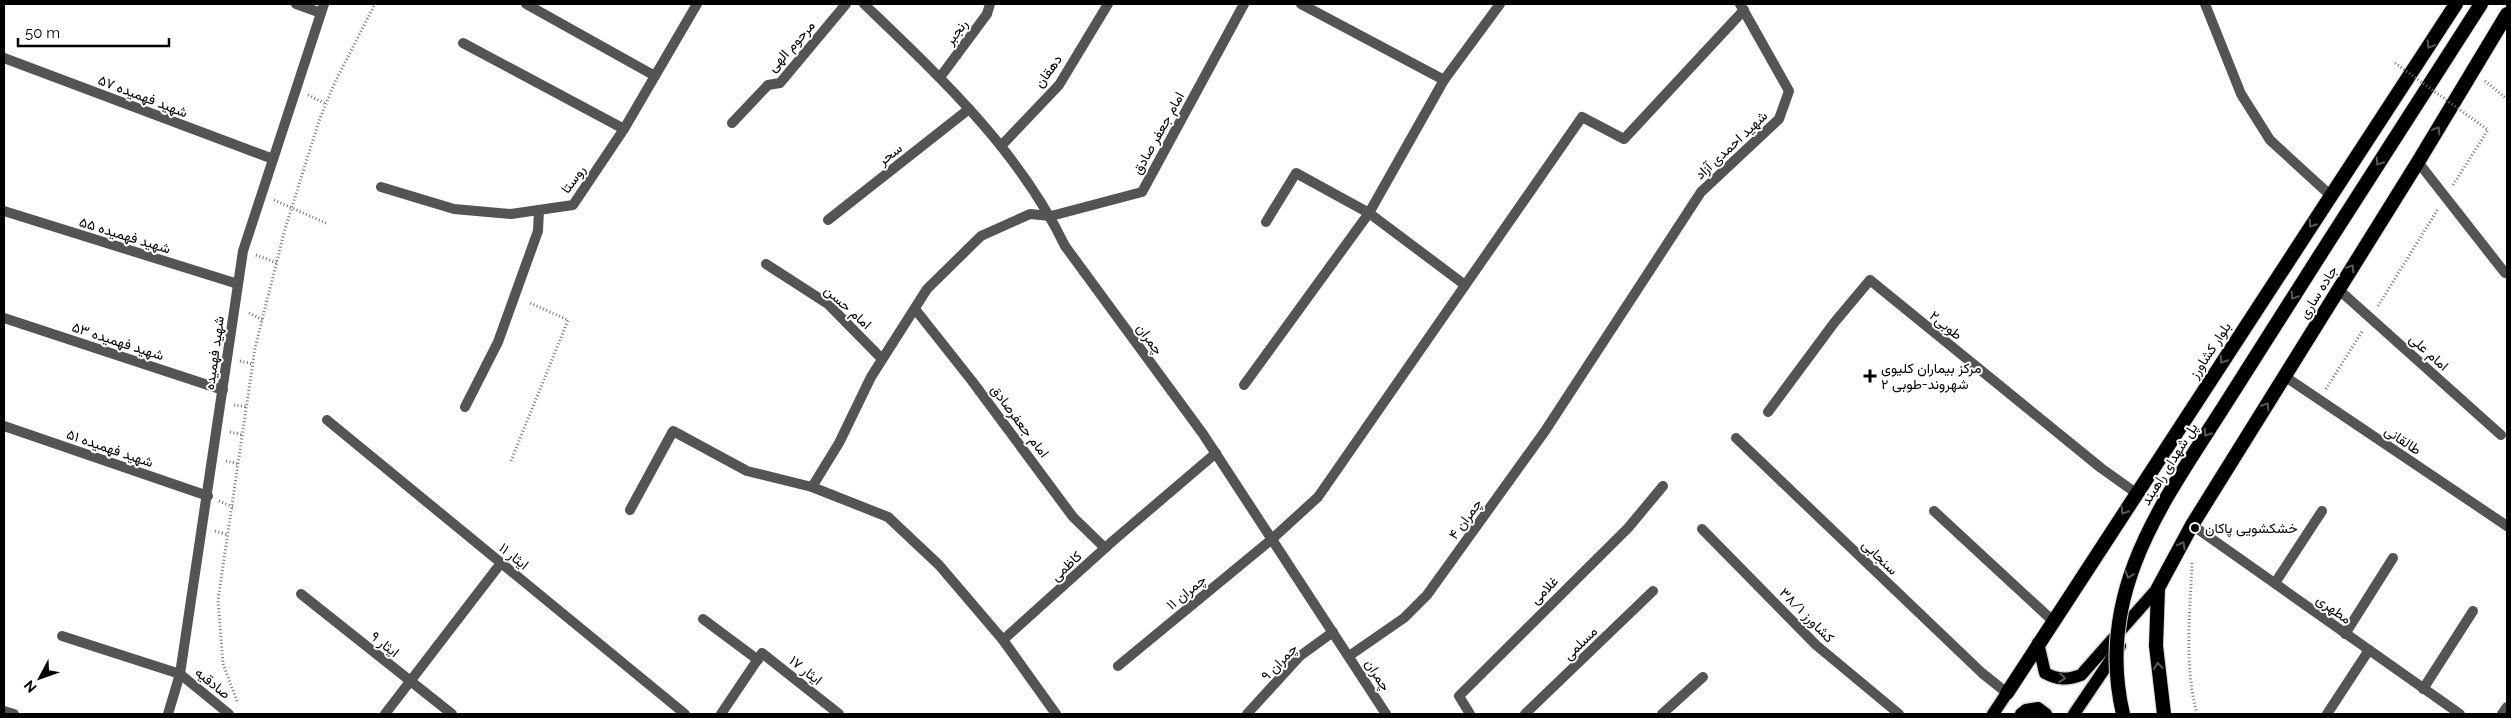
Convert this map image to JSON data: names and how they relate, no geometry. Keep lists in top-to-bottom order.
{
  "streets": {
    "highway": ["جاده ساری", "بلوار کشاورز", "پل شهدای راهبند"],
    "street": [
      "رنجبر",
      "مرحوم الهی",
      "دهقان",
      "شهید فهمیده ۵۷",
      "امام جعفر صادق",
      "شهید احمدی آزاد",
      "سحر",
      "روستا",
      "شهید فهمیده ۵۵",
      "امام حسن",
      "طوبی۲",
      "چمران",
      "شهید فهمیده ۵۳",
      "امام علی",
      "شهید فهمیده",
      "امام جعفرصادق",
      "طالقانی",
      "شهید فهمیده ۵۱",
      "چمران ۴",
      "ایثار ۱۱",
      "سنجابی",
      "کاظمی",
      "غلامی",
      "چمران ۱۱",
      "مطهری",
      "کشاورز ۳۸/۱",
      "مسلمی",
      "ایثار ۹",
      "چمران ۹",
      "ایثار ۱۷",
      "صادقیه"
    ]
  },
  "crossings": [
    ["رنجبر", "چمران"],
    ["دهقان", "چمران"],
    ["شهید فهمیده ۵۷", "شهید فهمیده"],
    ["امام جعفر صادق", "امام حسن"],
    ["امام جعفر صادق", "چمران"],
    ["امام جعفر صادق", "امام جعفرصادق"],
    ["شهید احمدی آزاد", "چمران ۴"],
    ["شهید احمدی آزاد", "چمران ۱۱"],
    ["سحر", "چمران"],
    ["شهید فهمیده ۵۵", "شهید فهمیده"],
    ["جاده ساری", "امام علی"],
    ["جاده ساری", "طالقانی"],
    ["جاده ساری", "مطهری"],
    ["طوبی۲", "بلوار کشاورز"],
    ["چمران", "چمران ۴"],
    ["چمران", "کاظمی"],
    ["چمران", "چمران ۱۱"],
    ["چمران", "چمران ۹"],
    ["شهید فهمیده ۵۳", "شهید فهمیده"],
    ["بلوار کشاورز", "سنجابی"],
    ["شهید فهمیده", "شهید فهمیده ۵۱"],
    ["شهید فهمیده", "صادقیه"],
    ["امام جعفرصادق", "کاظمی"]
  ],
  "one_way": ["جاده ساری", "بلوار کشاورز", "پل شهدای راهبند"],
  "places": {
    "health": ["مرکز بیماران کلیوی شهروند-طوبی ۲"],
    "other": ["خشکشویی پاکان"]
  },
  "scale_bar": "50 m",
  "north": "bottom left"
}
